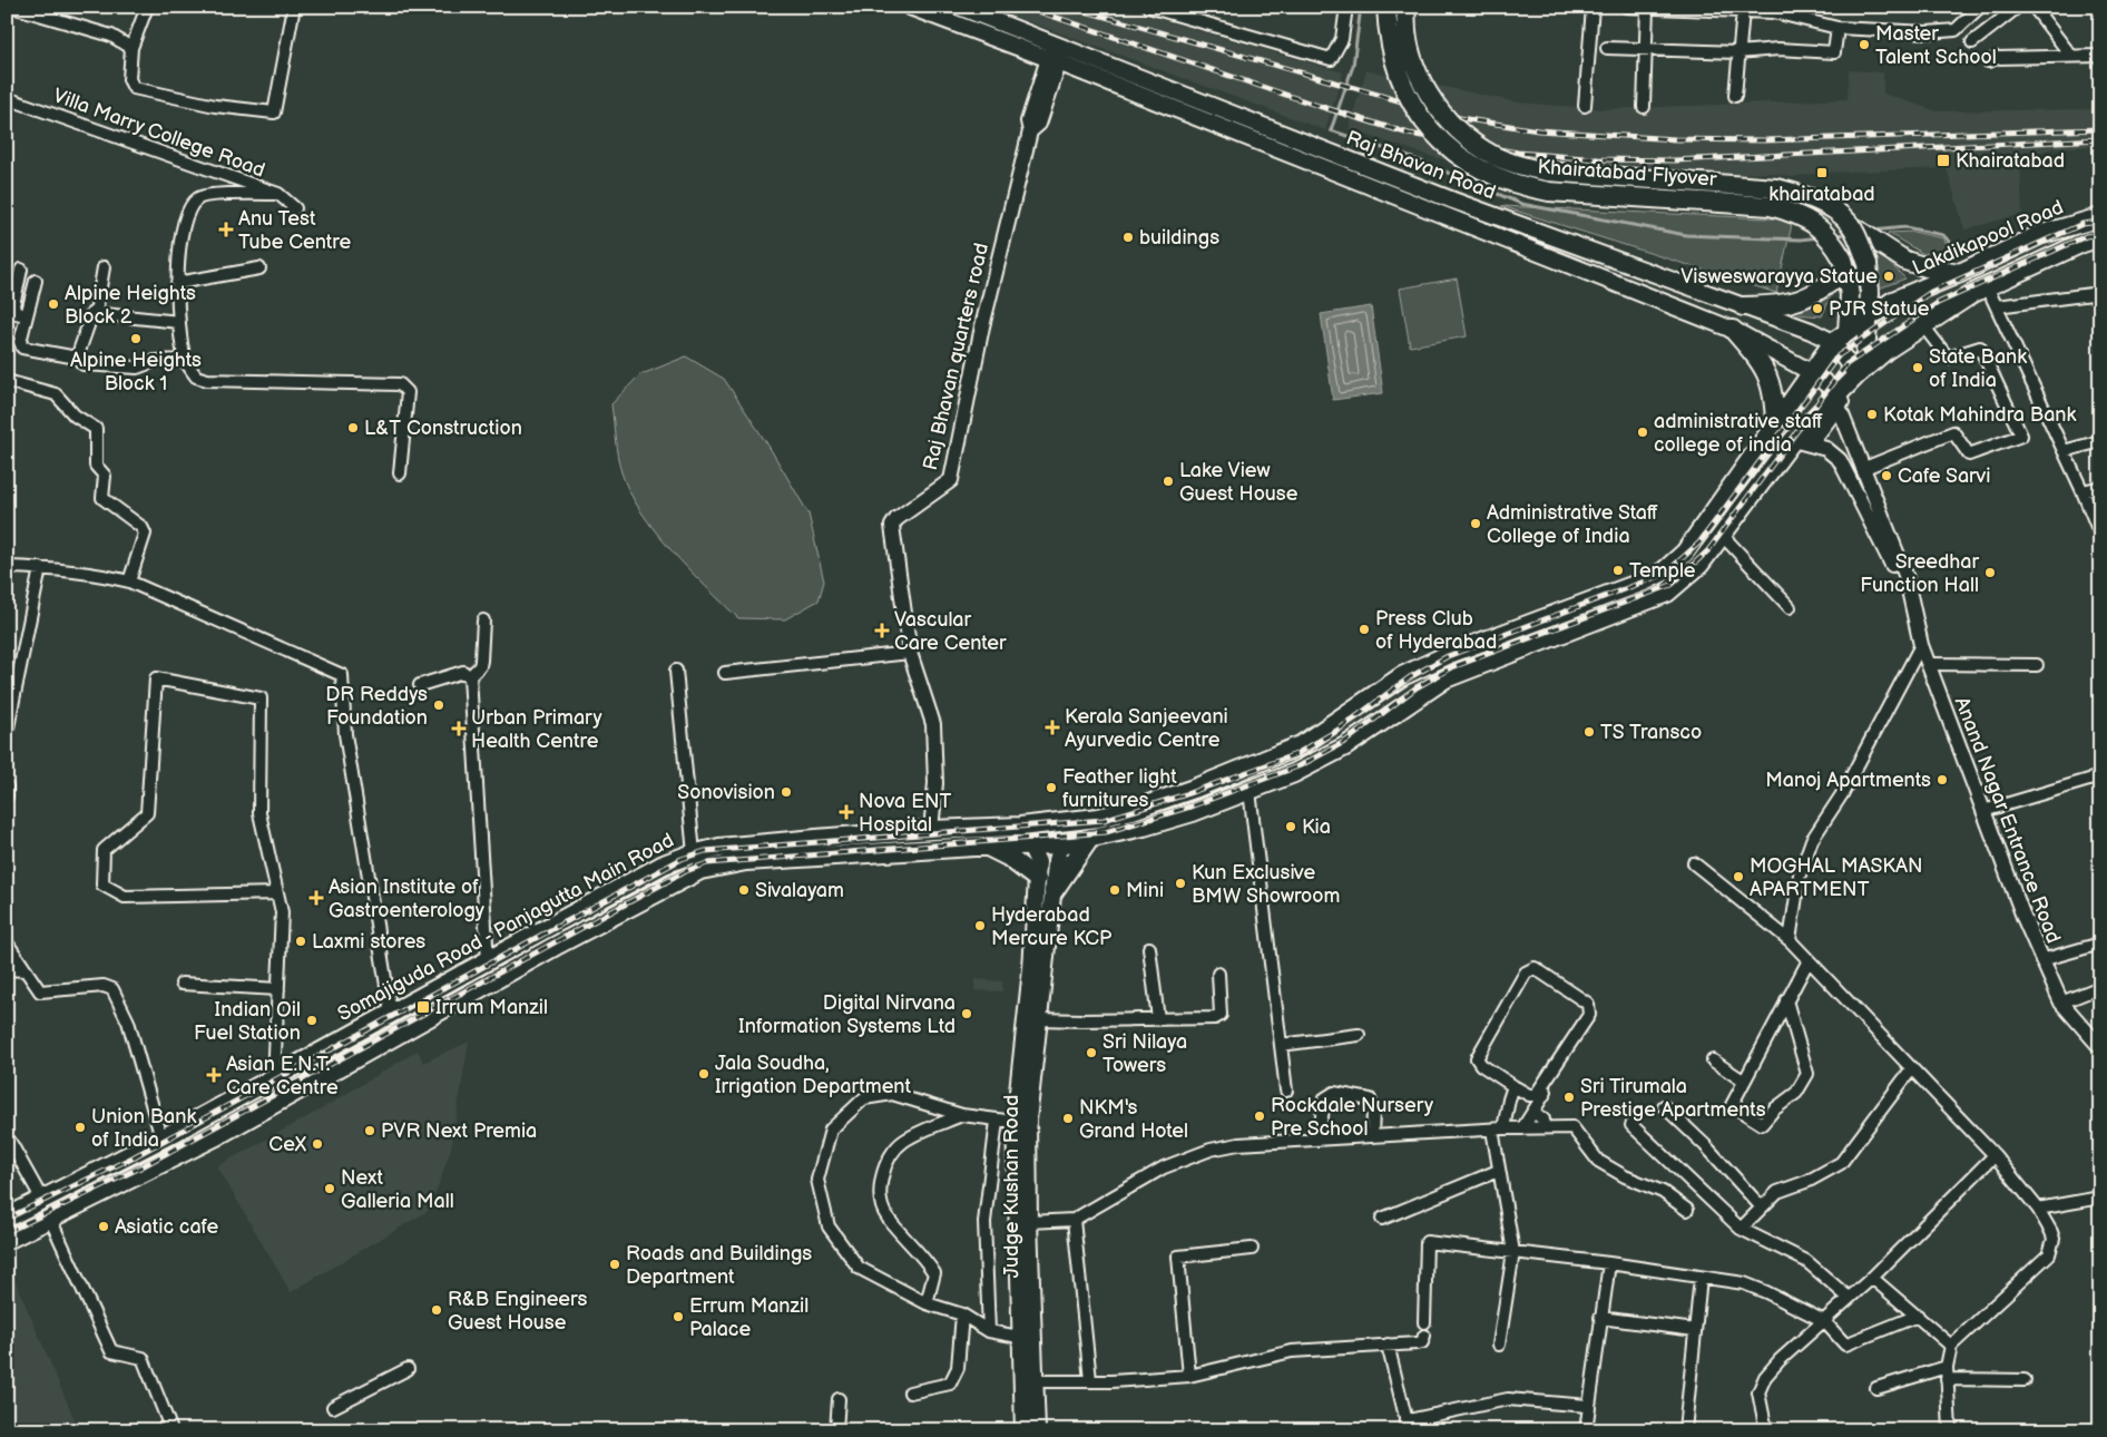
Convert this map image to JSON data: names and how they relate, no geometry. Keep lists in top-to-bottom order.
{
  "streets": {
    "main road": [
      "Raj Bhavan Road",
      "Khairatabad Flyover",
      "Lakdikapool Road",
      "Somajiguda Road - Panjagutta Main Road",
      "Judge Kushan Road"
    ],
    "street": ["Villa Marry College Road", "Raj Bhavan quarters road", "Anand Nagar Entrance Road"]
  },
  "crossings": [
    ["Raj Bhavan Road", "Khairatabad Flyover"],
    ["Raj Bhavan Road", "Raj Bhavan quarters road"],
    ["Raj Bhavan Road", "Somajiguda Road - Panjagutta Main Road"],
    ["Khairatabad Flyover", "Lakdikapool Road"],
    ["Khairatabad Flyover", "Somajiguda Road - Panjagutta Main Road"],
    ["Lakdikapool Road", "Somajiguda Road - Panjagutta Main Road"],
    ["Raj Bhavan quarters road", "Somajiguda Road - Panjagutta Main Road"],
    ["Somajiguda Road - Panjagutta Main Road", "Judge Kushan Road"]
  ],
  "places": {
    "other": [
      "Master Talent School",
      "buildings",
      "Visweswarayya Statue",
      "Alpine Heights Block 2",
      "PJR Statue",
      "Alpine Heights Block 1",
      "State Bank of India",
      "Kotak Mahindra Bank",
      "L&T Construction",
      "administrative staff college of india",
      "Cafe Sarvi",
      "Lake View Guest House",
      "Administrative Staff College of India",
      "Temple",
      "Sreedhar Function Hall",
      "Press Club of Hyderabad",
      "DR Reddys Foundation",
      "TS Transco",
      "Manoj Apartments",
      "Feather light furnitures",
      "Sonovision",
      "Kia",
      "MOGHAL MASKAN APARTMENT",
      "Kun Exclusive BMW Showroom",
      "Sivalayam",
      "Mini",
      "Hyderabad Mercure KCP",
      "Laxmi stores",
      "Digital Nirvana Information Systems Ltd",
      "Indian Oil Fuel Station",
      "Sri Nilaya Towers",
      "Jala Soudha, Irrigation Department",
      "Sri Tirumala Prestige Apartments",
      "Rockdale Nursery Pre School",
      "NKM's Grand Hotel",
      "Union Bank of India",
      "PVR Next Premia",
      "CeX",
      "Next Galleria Mall",
      "Asiatic cafe",
      "Roads and Buildings Department",
      "R&B Engineers Guest House",
      "Errum Manzil Palace"
    ],
    "transit": ["Khairatabad", "khairatabad", "Irrum Manzil"],
    "health": [
      "Anu Test Tube Centre",
      "Vascular Care Center",
      "Kerala Sanjeevani Ayurvedic Centre",
      "Urban Primary Health Centre",
      "Nova ENT Hospital",
      "Asian Institute of Gastroenterology",
      "Asian E.N.T. Care Centre"
    ]
  }
}
